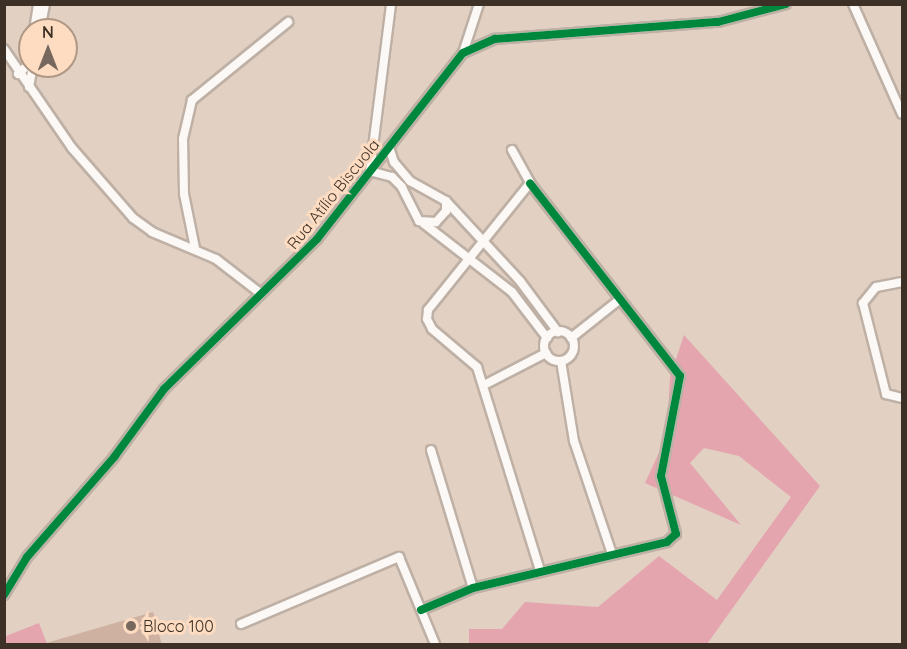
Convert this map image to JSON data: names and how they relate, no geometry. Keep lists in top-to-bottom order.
{
  "streets": {
    "street": ["Rua Atílio Biscuola"]
  },
  "places": ["Bloco 100"],
  "north": "top"
}
